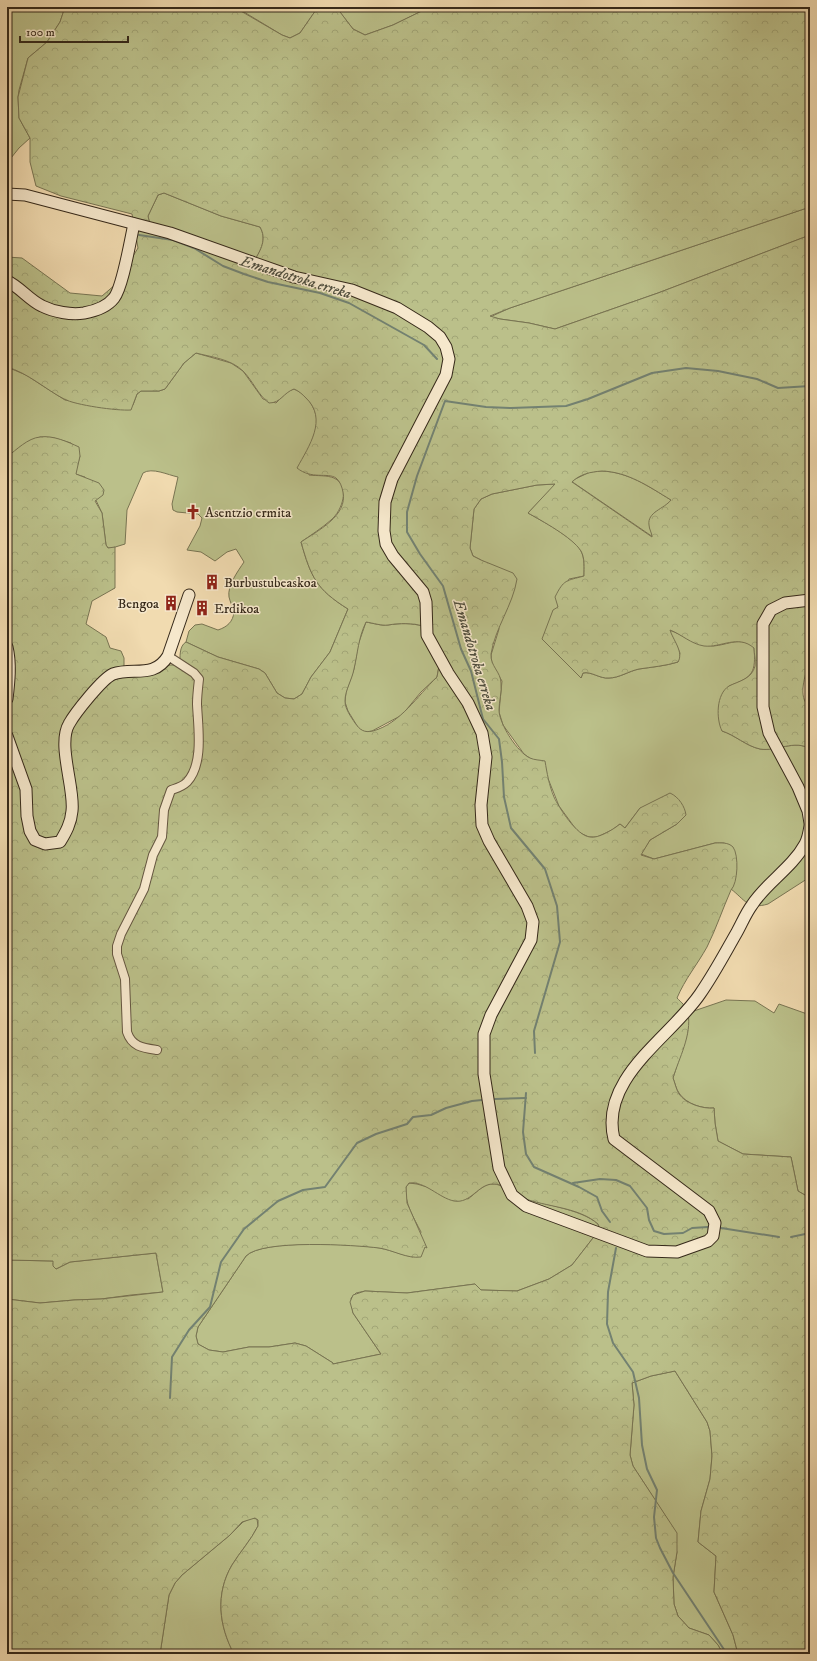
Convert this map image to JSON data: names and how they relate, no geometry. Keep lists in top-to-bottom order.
{
  "water": ["Emandotroka erreka"],
  "places": {
    "church": ["Asentzio ermita"],
    "building": ["Burbustubeaskoa", "Bengoa", "Erdikoa"]
  },
  "scale_bar": "100 m"
}
